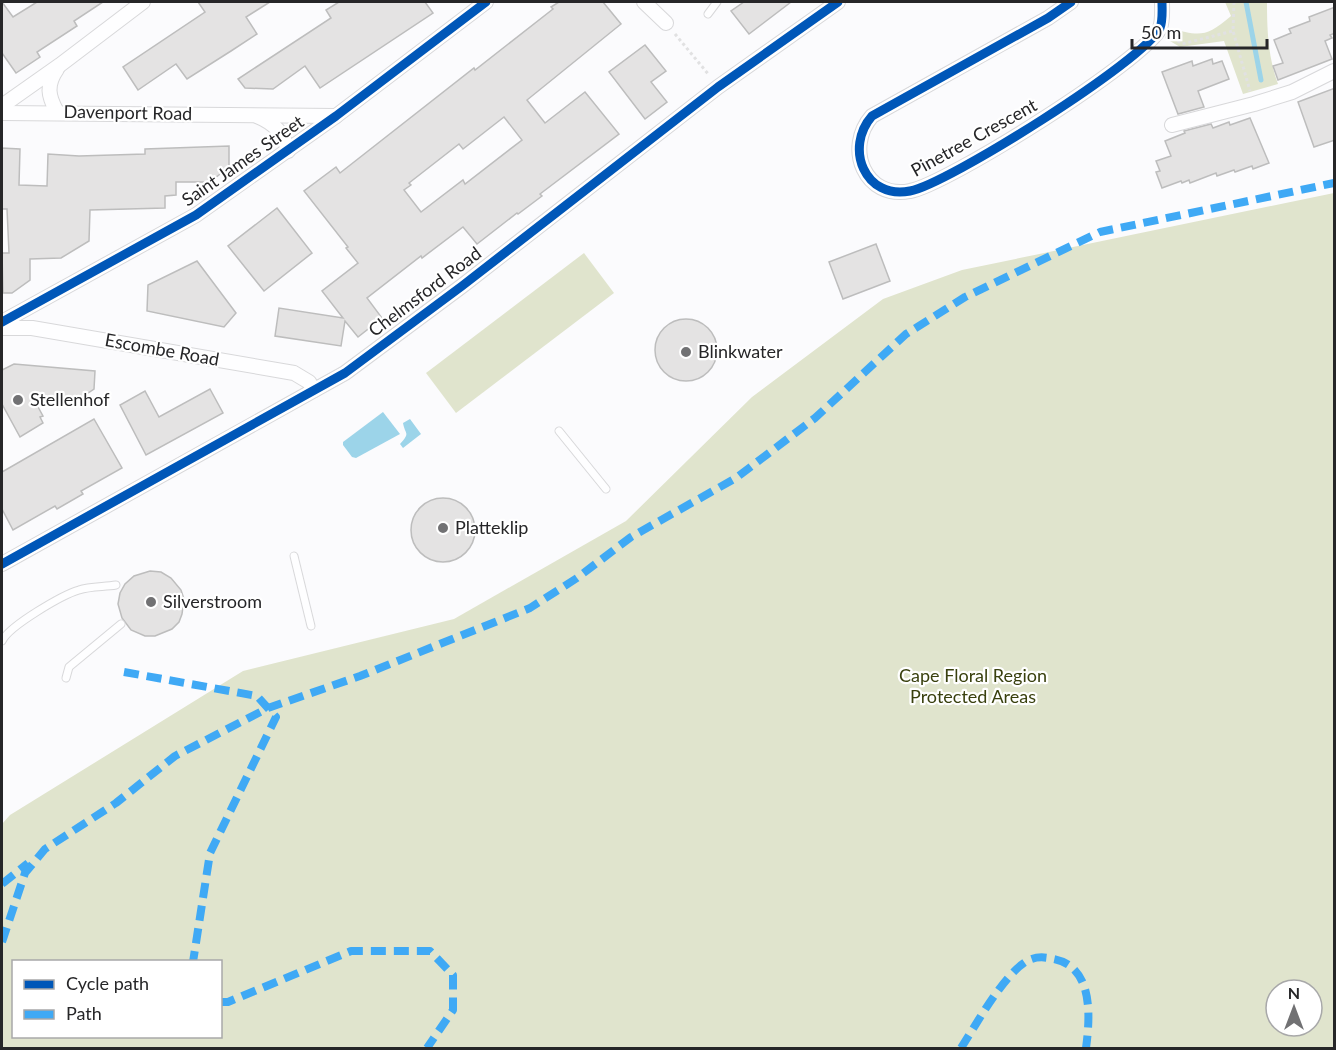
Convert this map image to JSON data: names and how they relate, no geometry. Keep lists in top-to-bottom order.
{
  "streets": {
    "street": [
      "Davenport Road",
      "Pinetree Crescent",
      "Saint James Street",
      "Chelmsford Road",
      "Escombe Road"
    ]
  },
  "crossings": [
    ["Davenport Road", "Saint James Street"],
    ["Chelmsford Road", "Escombe Road"]
  ],
  "parks": ["Cape Floral Region Protected Areas"],
  "places": [
    "Blinkwater",
    "Stellenhof",
    "Platteklip",
    "Silverstroom"
  ],
  "legend": ["Cycle path", "Path"],
  "scale_bar": "50 m",
  "north": "top"
}
